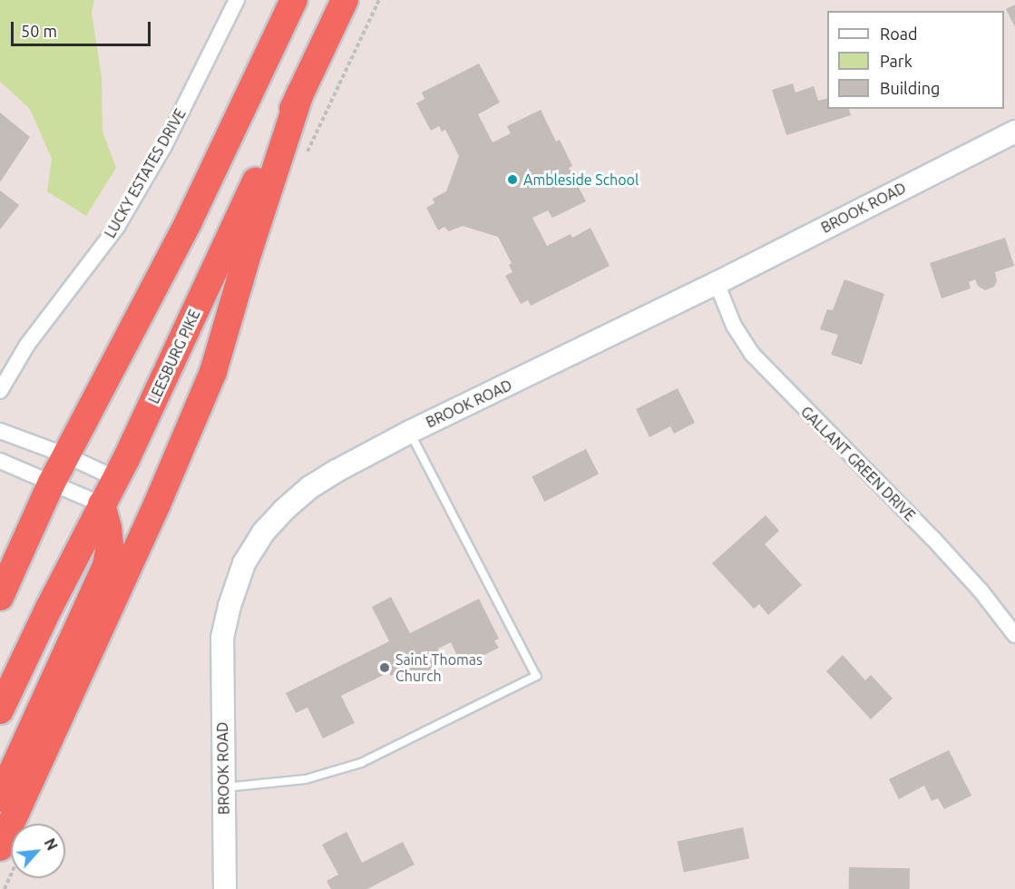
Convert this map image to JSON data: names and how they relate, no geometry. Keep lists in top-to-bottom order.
{
  "streets": {
    "highway": ["LEESBURG PIKE"],
    "street": ["LUCKY ESTATES DRIVE", "BROOK ROAD", "GALLANT GREEN DRIVE"]
  },
  "crossings": [
    ["BROOK ROAD", "GALLANT GREEN DRIVE"]
  ],
  "places": ["Ambleside School", "Saint Thomas Church"],
  "legend": ["Road", "Park", "Building"],
  "scale_bar": "50 m",
  "north": "top right"
}
